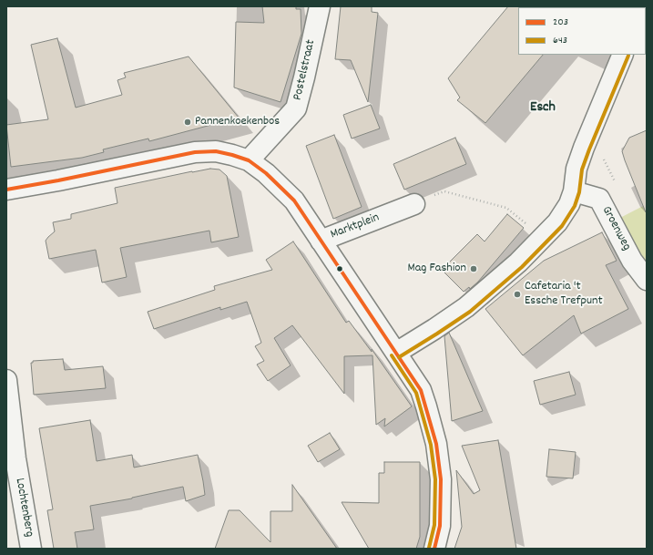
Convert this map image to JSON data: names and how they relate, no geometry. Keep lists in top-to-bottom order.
{
  "streets": {
    "street": [
      "Postelstraat",
      "Marktplein",
      "Groenweg",
      "Lochtenberg"
    ]
  },
  "districts": ["Esch"],
  "places": ["Pannenkoekenbos", "Mag Fashion", "Cafetaria 't Essche Trefpunt"],
  "lines": ["transit line 643", "transit line 203"],
  "legend": ["203", "643"]
}
